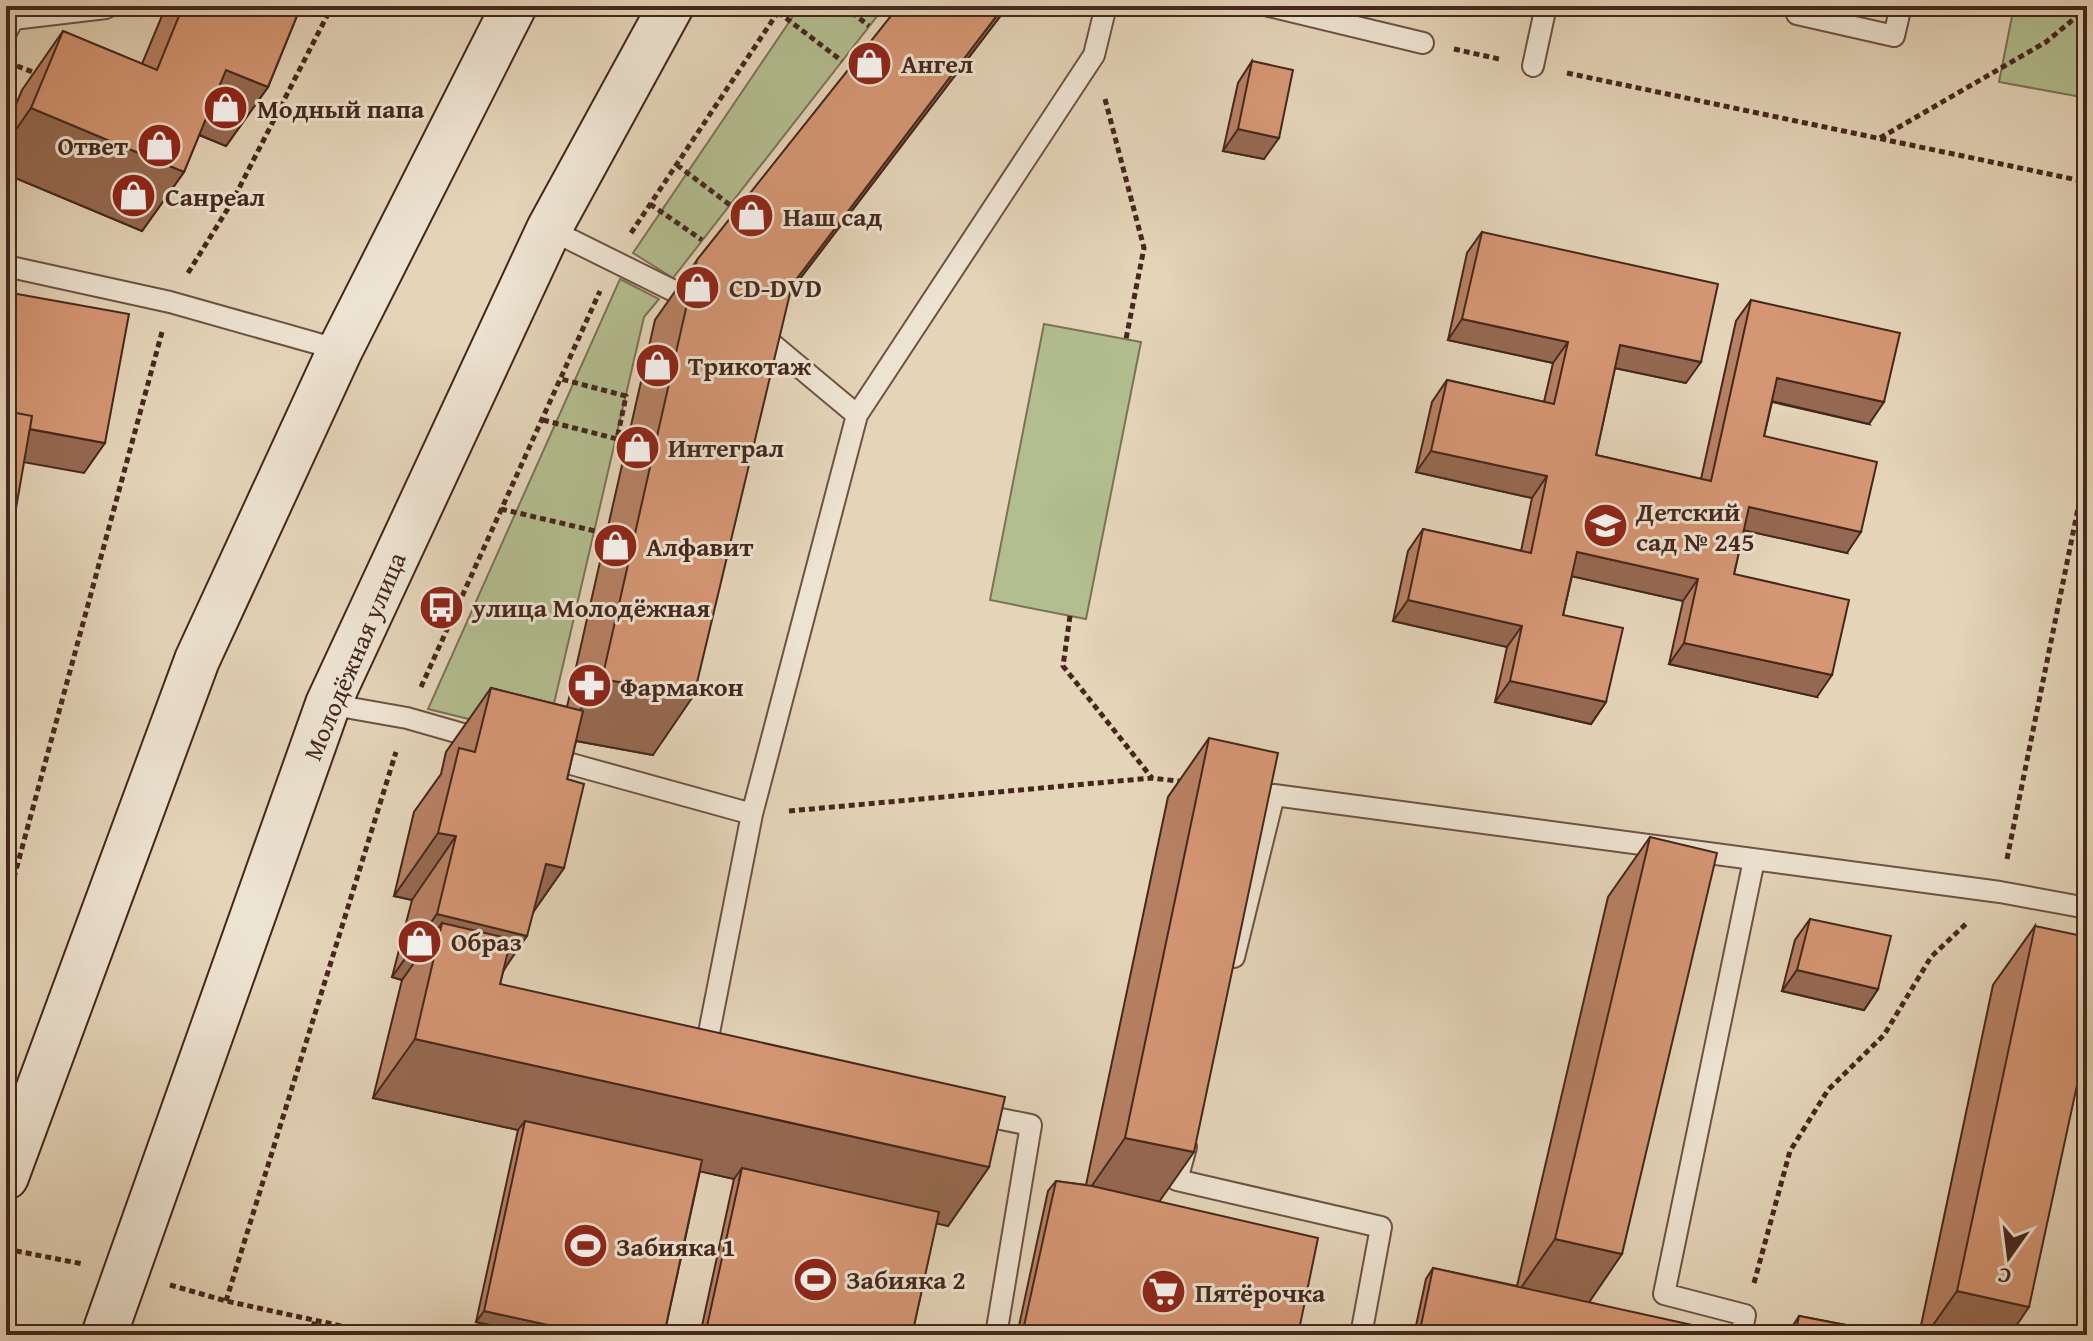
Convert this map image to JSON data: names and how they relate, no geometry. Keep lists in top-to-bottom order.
{
  "streets": {
    "main road": ["Молодёжная улица"]
  },
  "places": {
    "shop": [
      "Ангел",
      "Модный папа",
      "Ответ",
      "Санреал",
      "Наш сад",
      "CD-DVD",
      "Трикотаж",
      "Интеграл",
      "Алфавит",
      "Образ"
    ],
    "school or university": ["Детский сад № 245"],
    "bus stop": ["улица Молодёжная"],
    "pharmacy": ["Фармакон"],
    "sports": ["Забияка 1", "Забияка 2"],
    "supermarket": ["Пятёрочка"]
  },
  "north": "bottom"
}
